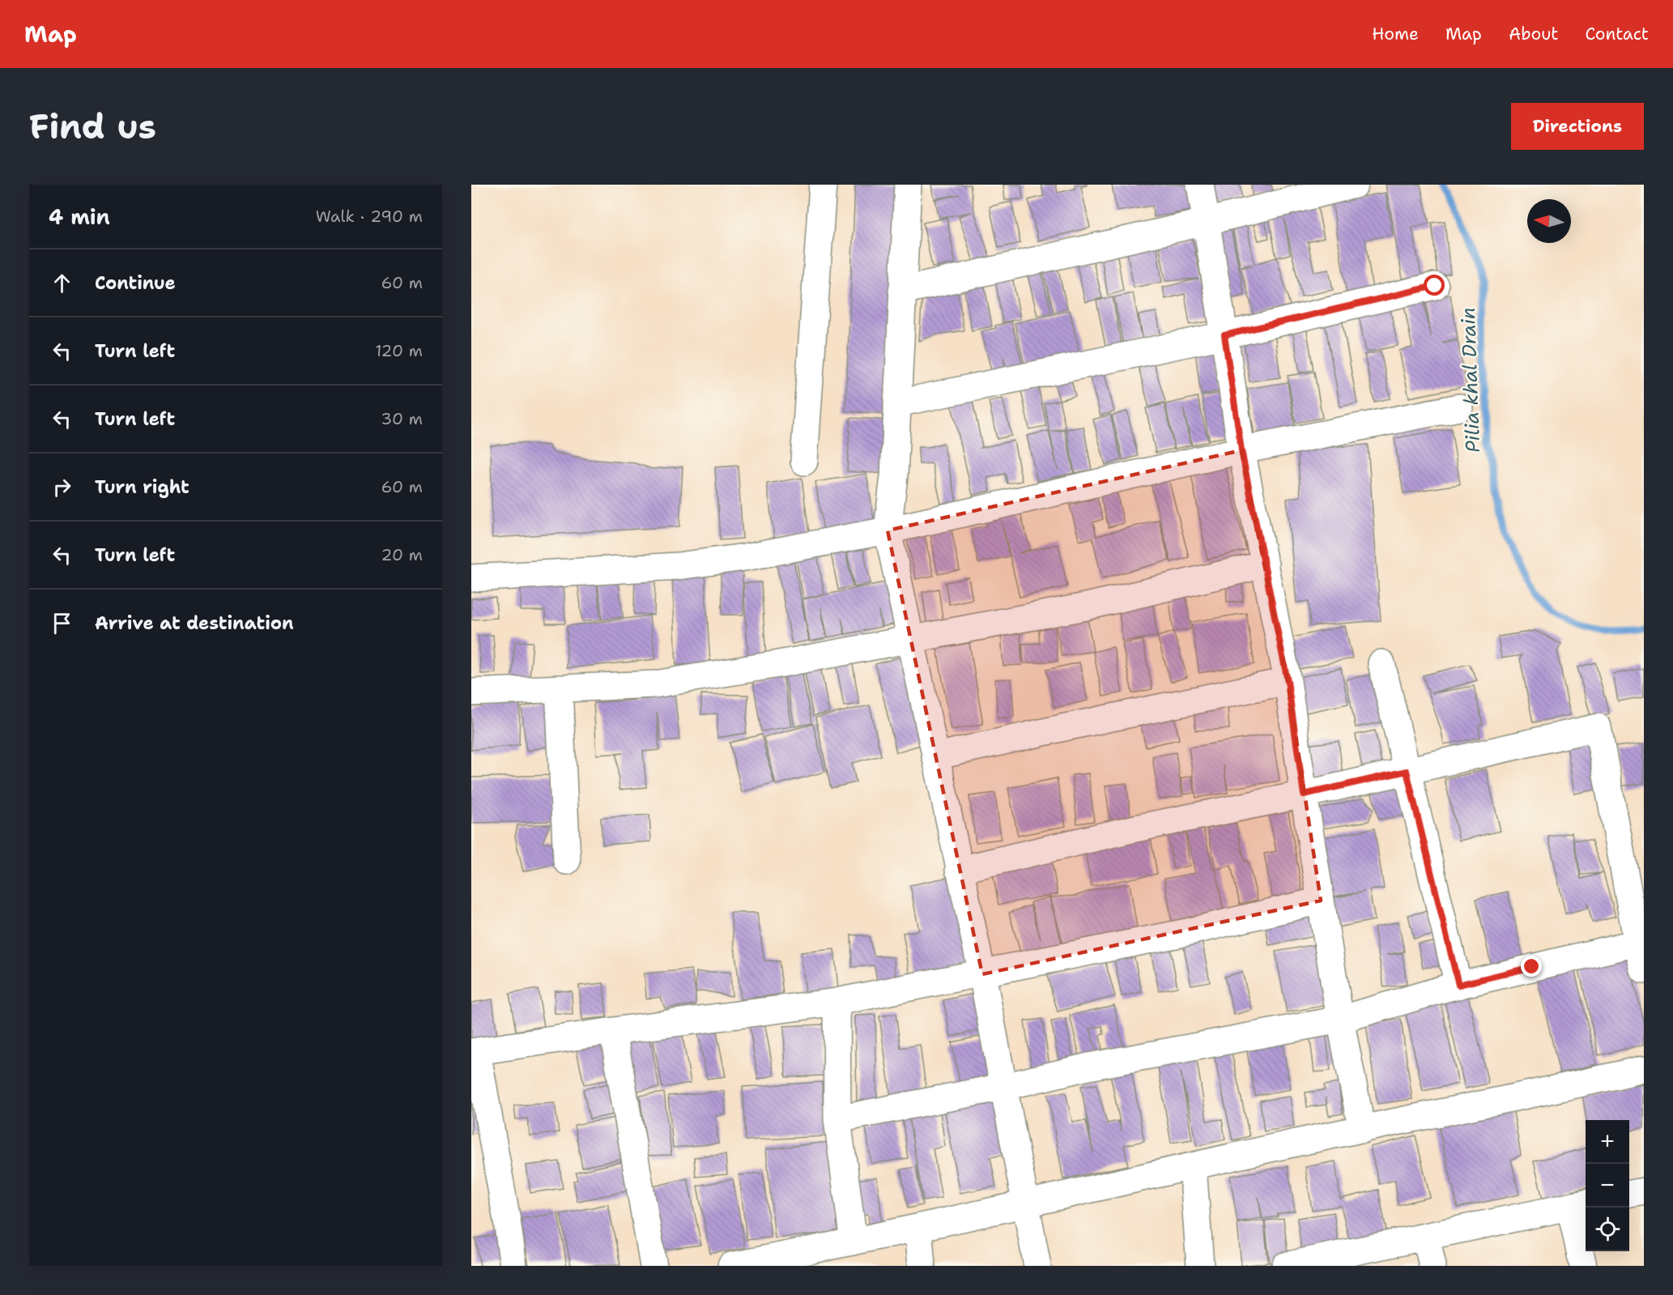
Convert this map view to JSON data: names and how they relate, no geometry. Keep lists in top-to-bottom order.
{
  "water": ["Pilia khal Drain"],
  "north": "left",
  "page": {
    "header": "Map",
    "nav": [
      "Home",
      "Map",
      "About",
      "Contact"
    ],
    "buttons": "Directions",
    "title": "Find us",
    "heading": ["4 min", "Walk · 290 m"],
    "list": [
      ["Continue", "60 m"],
      ["Turn left", "120 m"],
      ["Turn left", "30 m"],
      ["Turn right", "60 m"],
      ["Turn left", "20 m"],
      "Arrive at destination"
    ],
    "map_buttons": ["+", "−"]
  }
}
